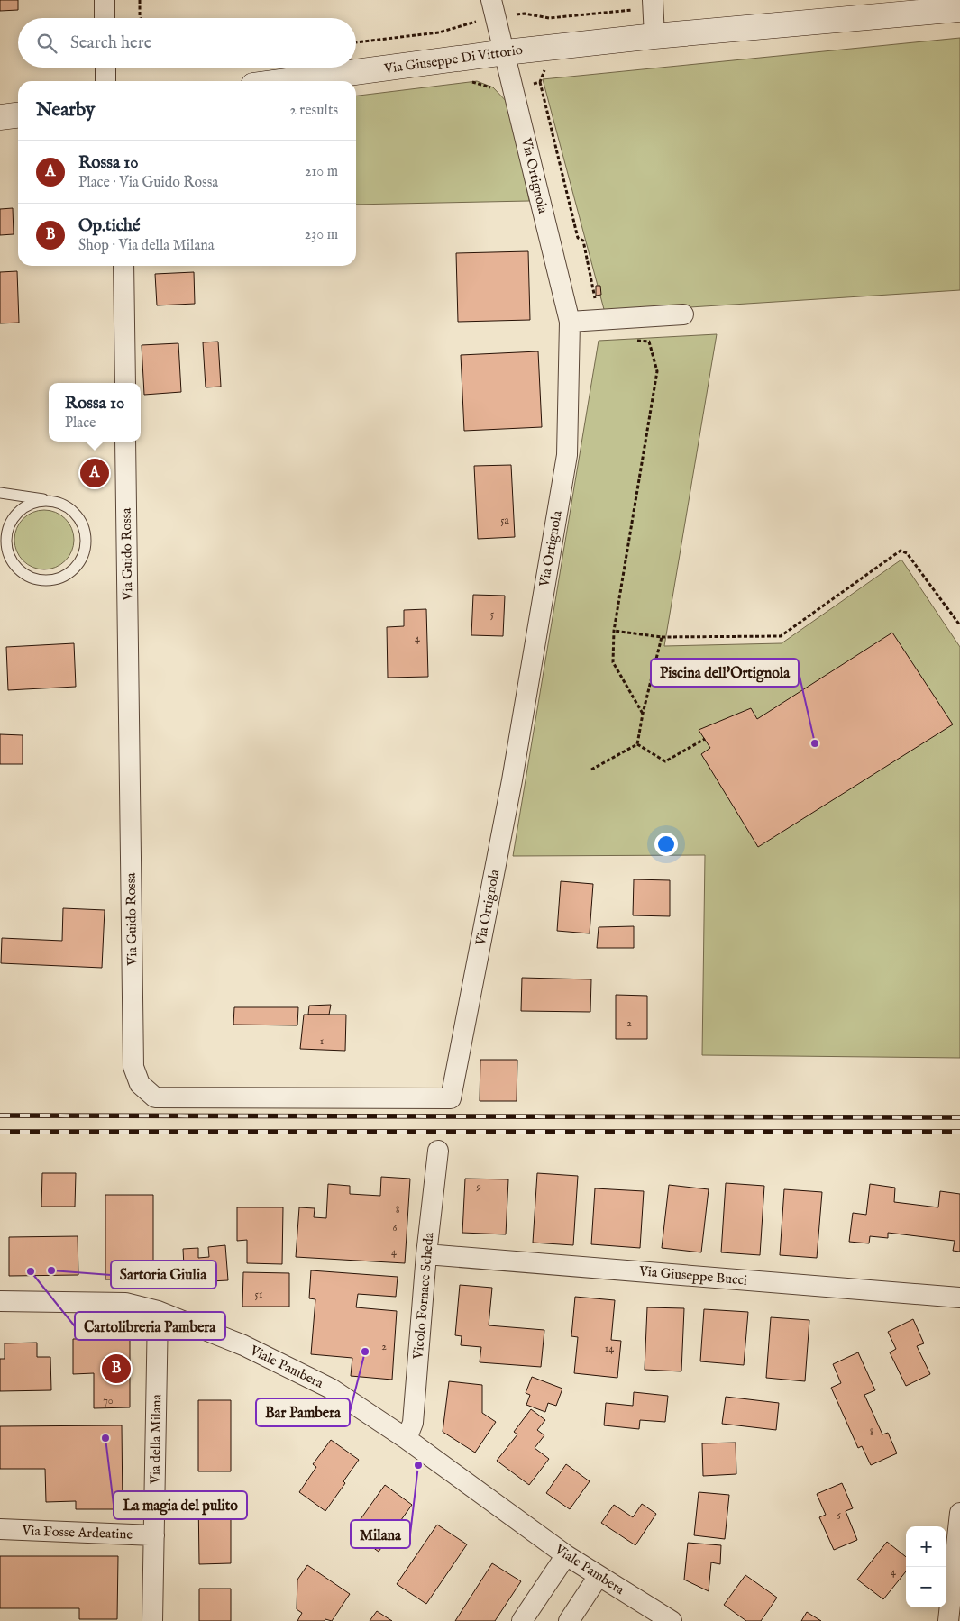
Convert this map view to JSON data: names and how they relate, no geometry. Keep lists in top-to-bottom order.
{
  "streets": {
    "main road": ["Via Giuseppe Di Vittorio"],
    "street": [
      "Via Ortignola",
      "Via Guido Rossa",
      "Via Giuseppe Bucci",
      "Vicolo Fornace Scheda",
      "Viale Pambera",
      "Via della Milana",
      "Via Fosse Ardeatine"
    ]
  },
  "crossings": [
    ["Via Giuseppe Di Vittorio", "Via Ortignola"],
    ["Via Ortignola", "Via Guido Rossa"],
    ["Via Giuseppe Bucci", "Vicolo Fornace Scheda"],
    ["Vicolo Fornace Scheda", "Viale Pambera"],
    ["Viale Pambera", "Via della Milana"],
    ["Via della Milana", "Via Fosse Ardeatine"]
  ],
  "places": [
    "Piscina dell'Ortignola",
    "Sartoria Giulia",
    "Cartolibreria Pambera",
    "Bar Pambera",
    "La magia del pulito",
    "Milana"
  ],
  "house_numbers": [
    "5a",
    "5",
    "4",
    "2",
    "1",
    "9",
    "8",
    "6",
    "4",
    "51",
    "2",
    "14",
    "70",
    "8",
    "6",
    "4"
  ],
  "page": {
    "search": "Search here",
    "heading": ["Nearby", "2 results"],
    "list": [
      {
        "mark": "A",
        "name": "Rossa 10",
        "note": "Place · Via Guido Rossa",
        "value": "210 m"
      },
      {
        "mark": "B",
        "name": "Op.tiché",
        "note": "Shop · Via della Milana",
        "value": "230 m"
      }
    ],
    "popup": ["Rossa 10", "Place"],
    "pins": ["A", "B"],
    "map_buttons": ["+", "−"]
  }
}
